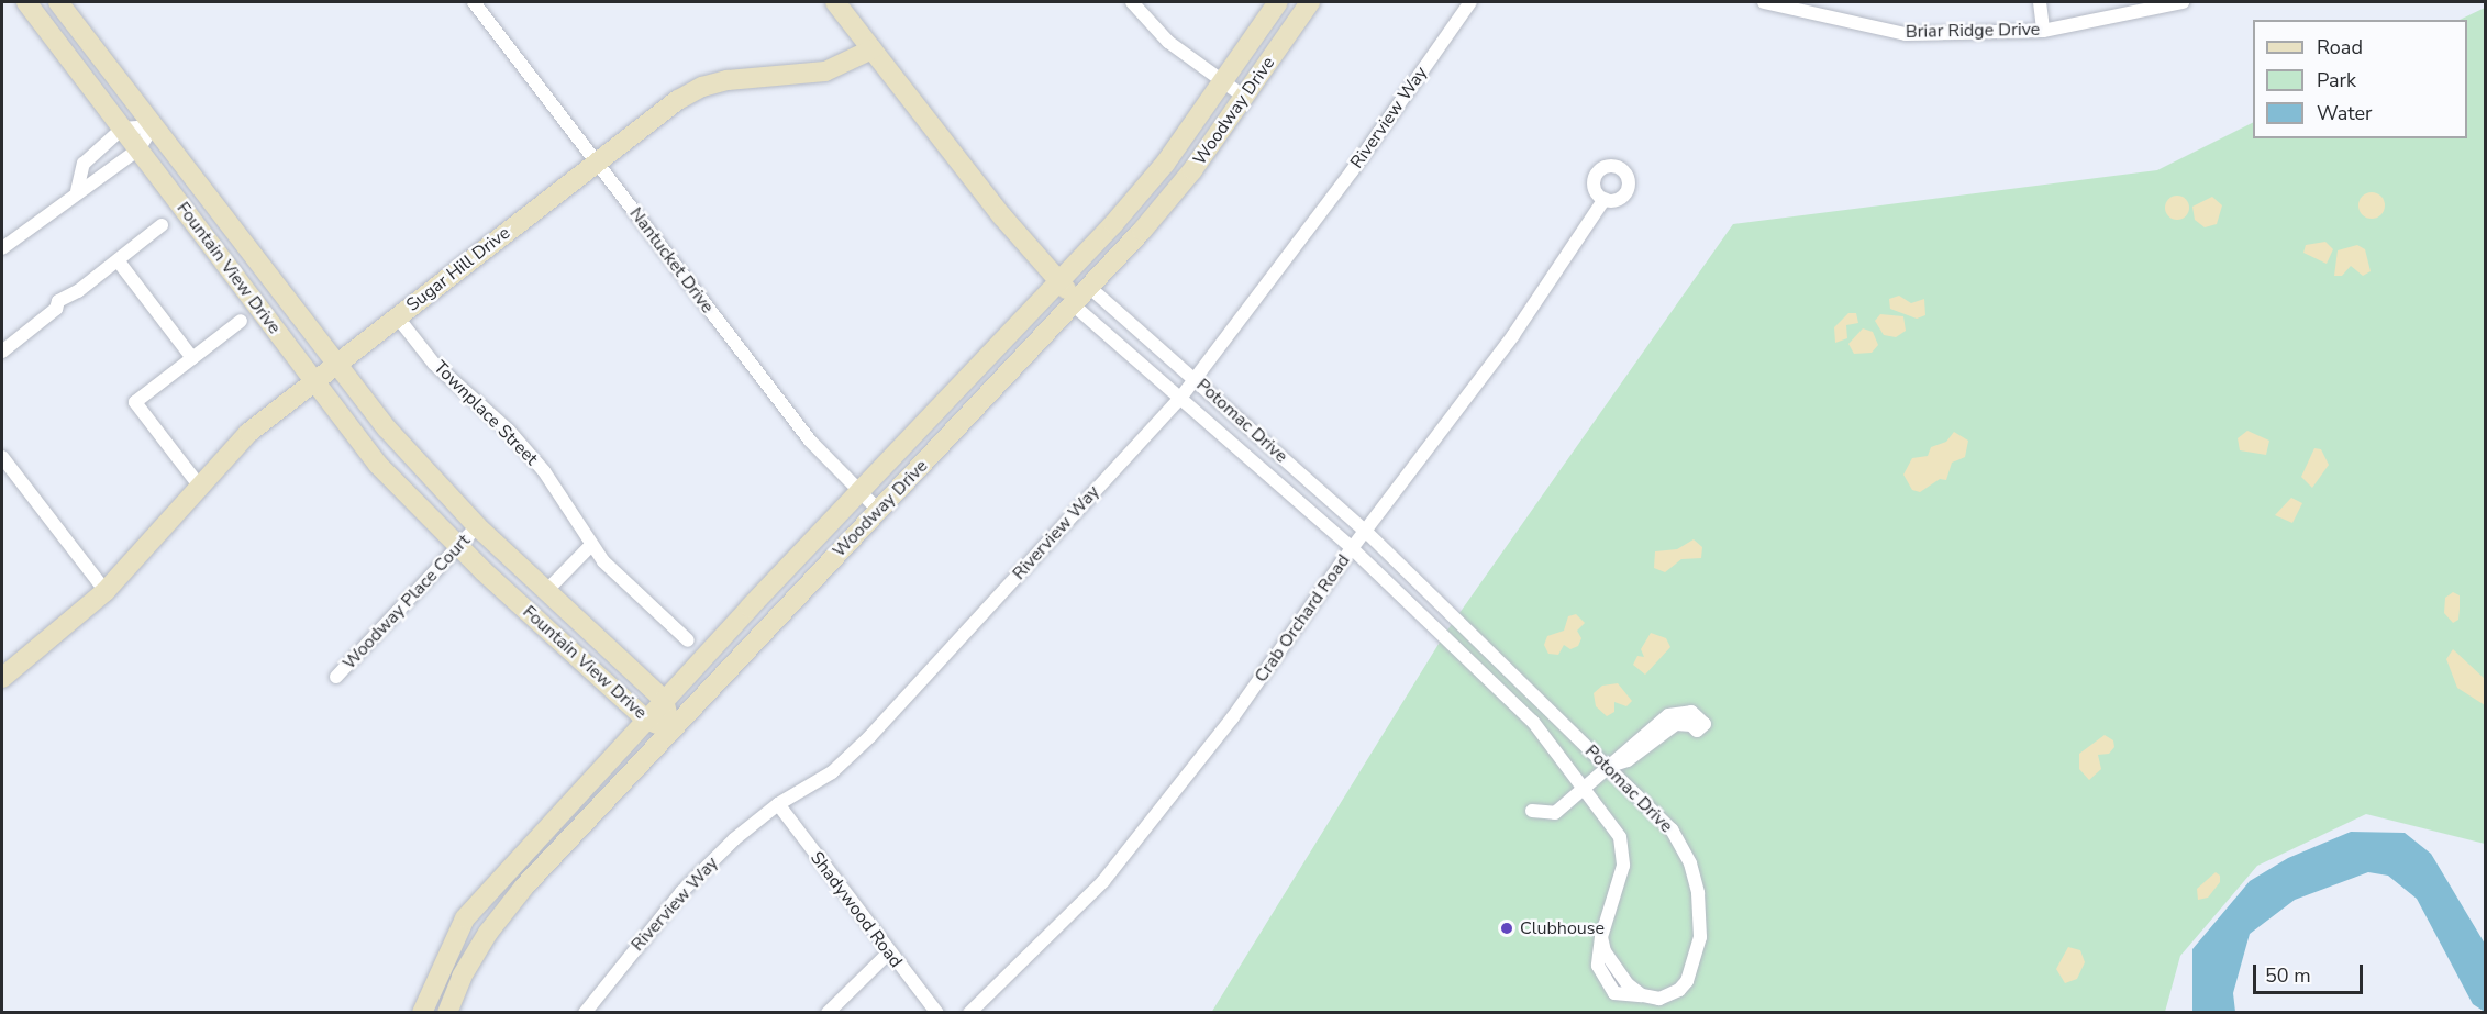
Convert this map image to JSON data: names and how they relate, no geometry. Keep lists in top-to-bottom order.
{
  "streets": {
    "main road": [
      "Woodway Drive",
      "Fountain View Drive",
      "Sugar Hill Drive",
      "Potomac Drive"
    ],
    "street": [
      "Briar Ridge Drive",
      "Riverview Way",
      "Nantucket Drive",
      "Townplace Street",
      "Woodway Place Court",
      "Crab Orchard Road",
      "Shadywood Road"
    ]
  },
  "crossings": [
    ["Woodway Drive", "Nantucket Drive"],
    ["Woodway Drive", "Fountain View Drive"],
    ["Woodway Drive", "Potomac Drive"],
    ["Riverview Way", "Potomac Drive"],
    ["Riverview Way", "Shadywood Road"],
    ["Nantucket Drive", "Sugar Hill Drive"],
    ["Fountain View Drive", "Sugar Hill Drive"],
    ["Fountain View Drive", "Woodway Place Court"],
    ["Sugar Hill Drive", "Townplace Street"],
    ["Sugar Hill Drive", "Potomac Drive"],
    ["Potomac Drive", "Crab Orchard Road"]
  ],
  "places": ["Clubhouse"],
  "legend": ["Road", "Park", "Water"],
  "scale_bar": "50 m"
}
